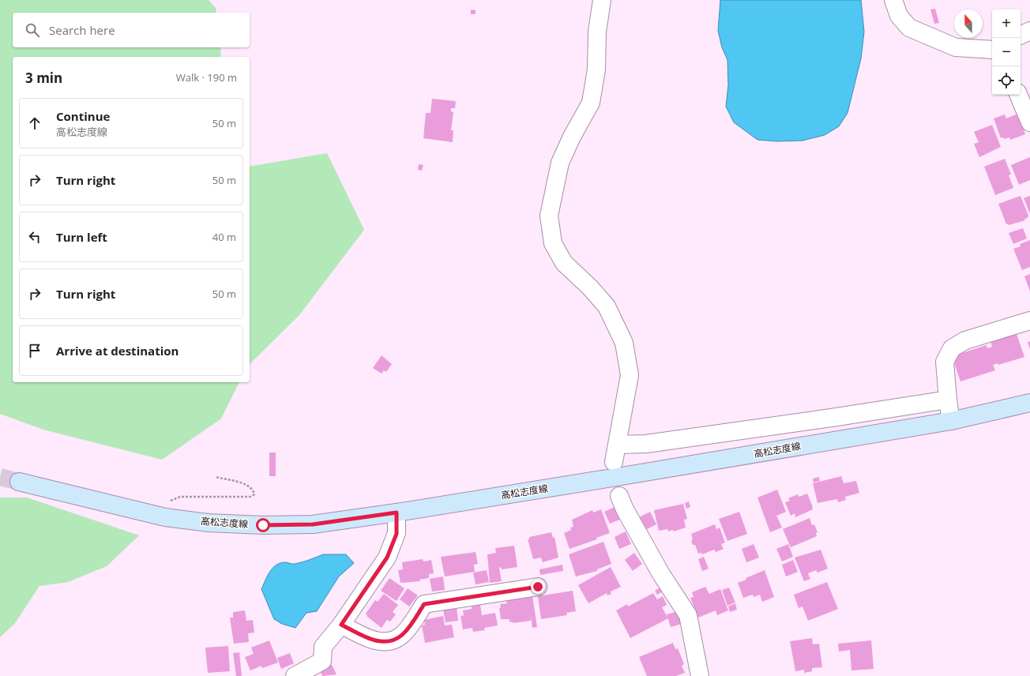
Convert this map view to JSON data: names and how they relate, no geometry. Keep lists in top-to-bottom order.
{
  "streets": {
    "main road": ["高松志度線"]
  },
  "north": "top",
  "page": {
    "map_buttons": ["+", "−"],
    "search": "Search here",
    "heading": ["3 min", "Walk · 190 m"],
    "list": [
      ["Continue", "高松志度線", "50 m"],
      ["Turn right", "50 m"],
      ["Turn left", "40 m"],
      ["Turn right", "50 m"],
      "Arrive at destination"
    ]
  }
}
